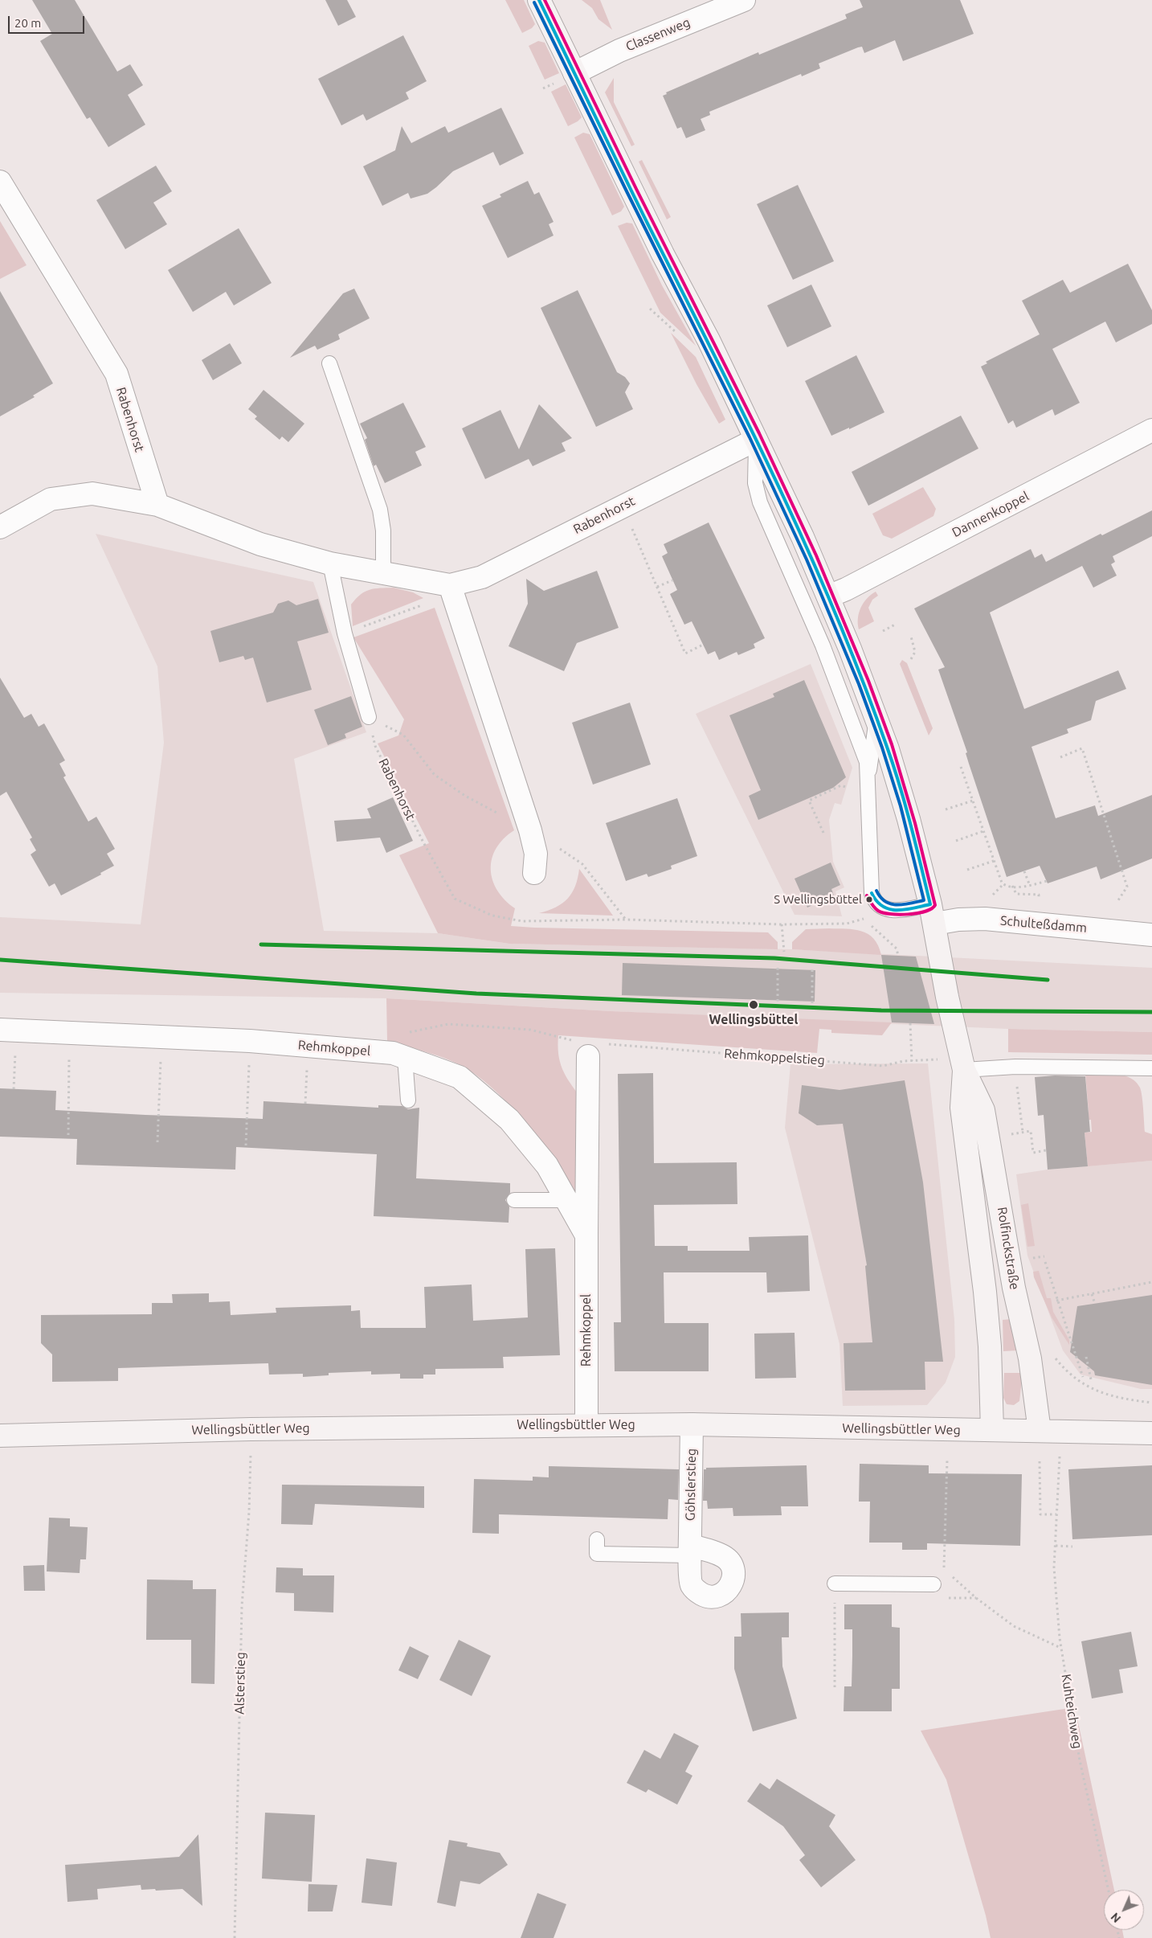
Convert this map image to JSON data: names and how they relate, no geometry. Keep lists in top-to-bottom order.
{
  "streets": {
    "main road": ["Rolfinckstraße", "Wellingsbüttler Weg"],
    "street": [
      "Classenweg",
      "Rabenhorst",
      "Dannenkoppel",
      "Schulteßdamm",
      "Rehmkoppel",
      "Göhslerstieg"
    ],
    "path": ["Rehmkoppelstieg", "Alsterstieg", "Kuhteichweg"]
  },
  "crossings": [
    ["Classenweg", "Rolfinckstraße"],
    ["Rabenhorst", "Rolfinckstraße"],
    ["Dannenkoppel", "Rolfinckstraße"],
    ["Schulteßdamm", "Rolfinckstraße"],
    ["Rehmkoppel", "Rehmkoppelstieg"],
    ["Rehmkoppel", "Wellingsbüttler Weg"],
    ["Rehmkoppelstieg", "Rolfinckstraße"],
    ["Rolfinckstraße", "Wellingsbüttler Weg"],
    ["Wellingsbüttler Weg", "Göhslerstieg"],
    ["Wellingsbüttler Weg", "Alsterstieg"]
  ],
  "places": ["S Wellingsbüttel", "Wellingsbüttel"],
  "scale_bar": "20 m",
  "north": "bottom left"
}
